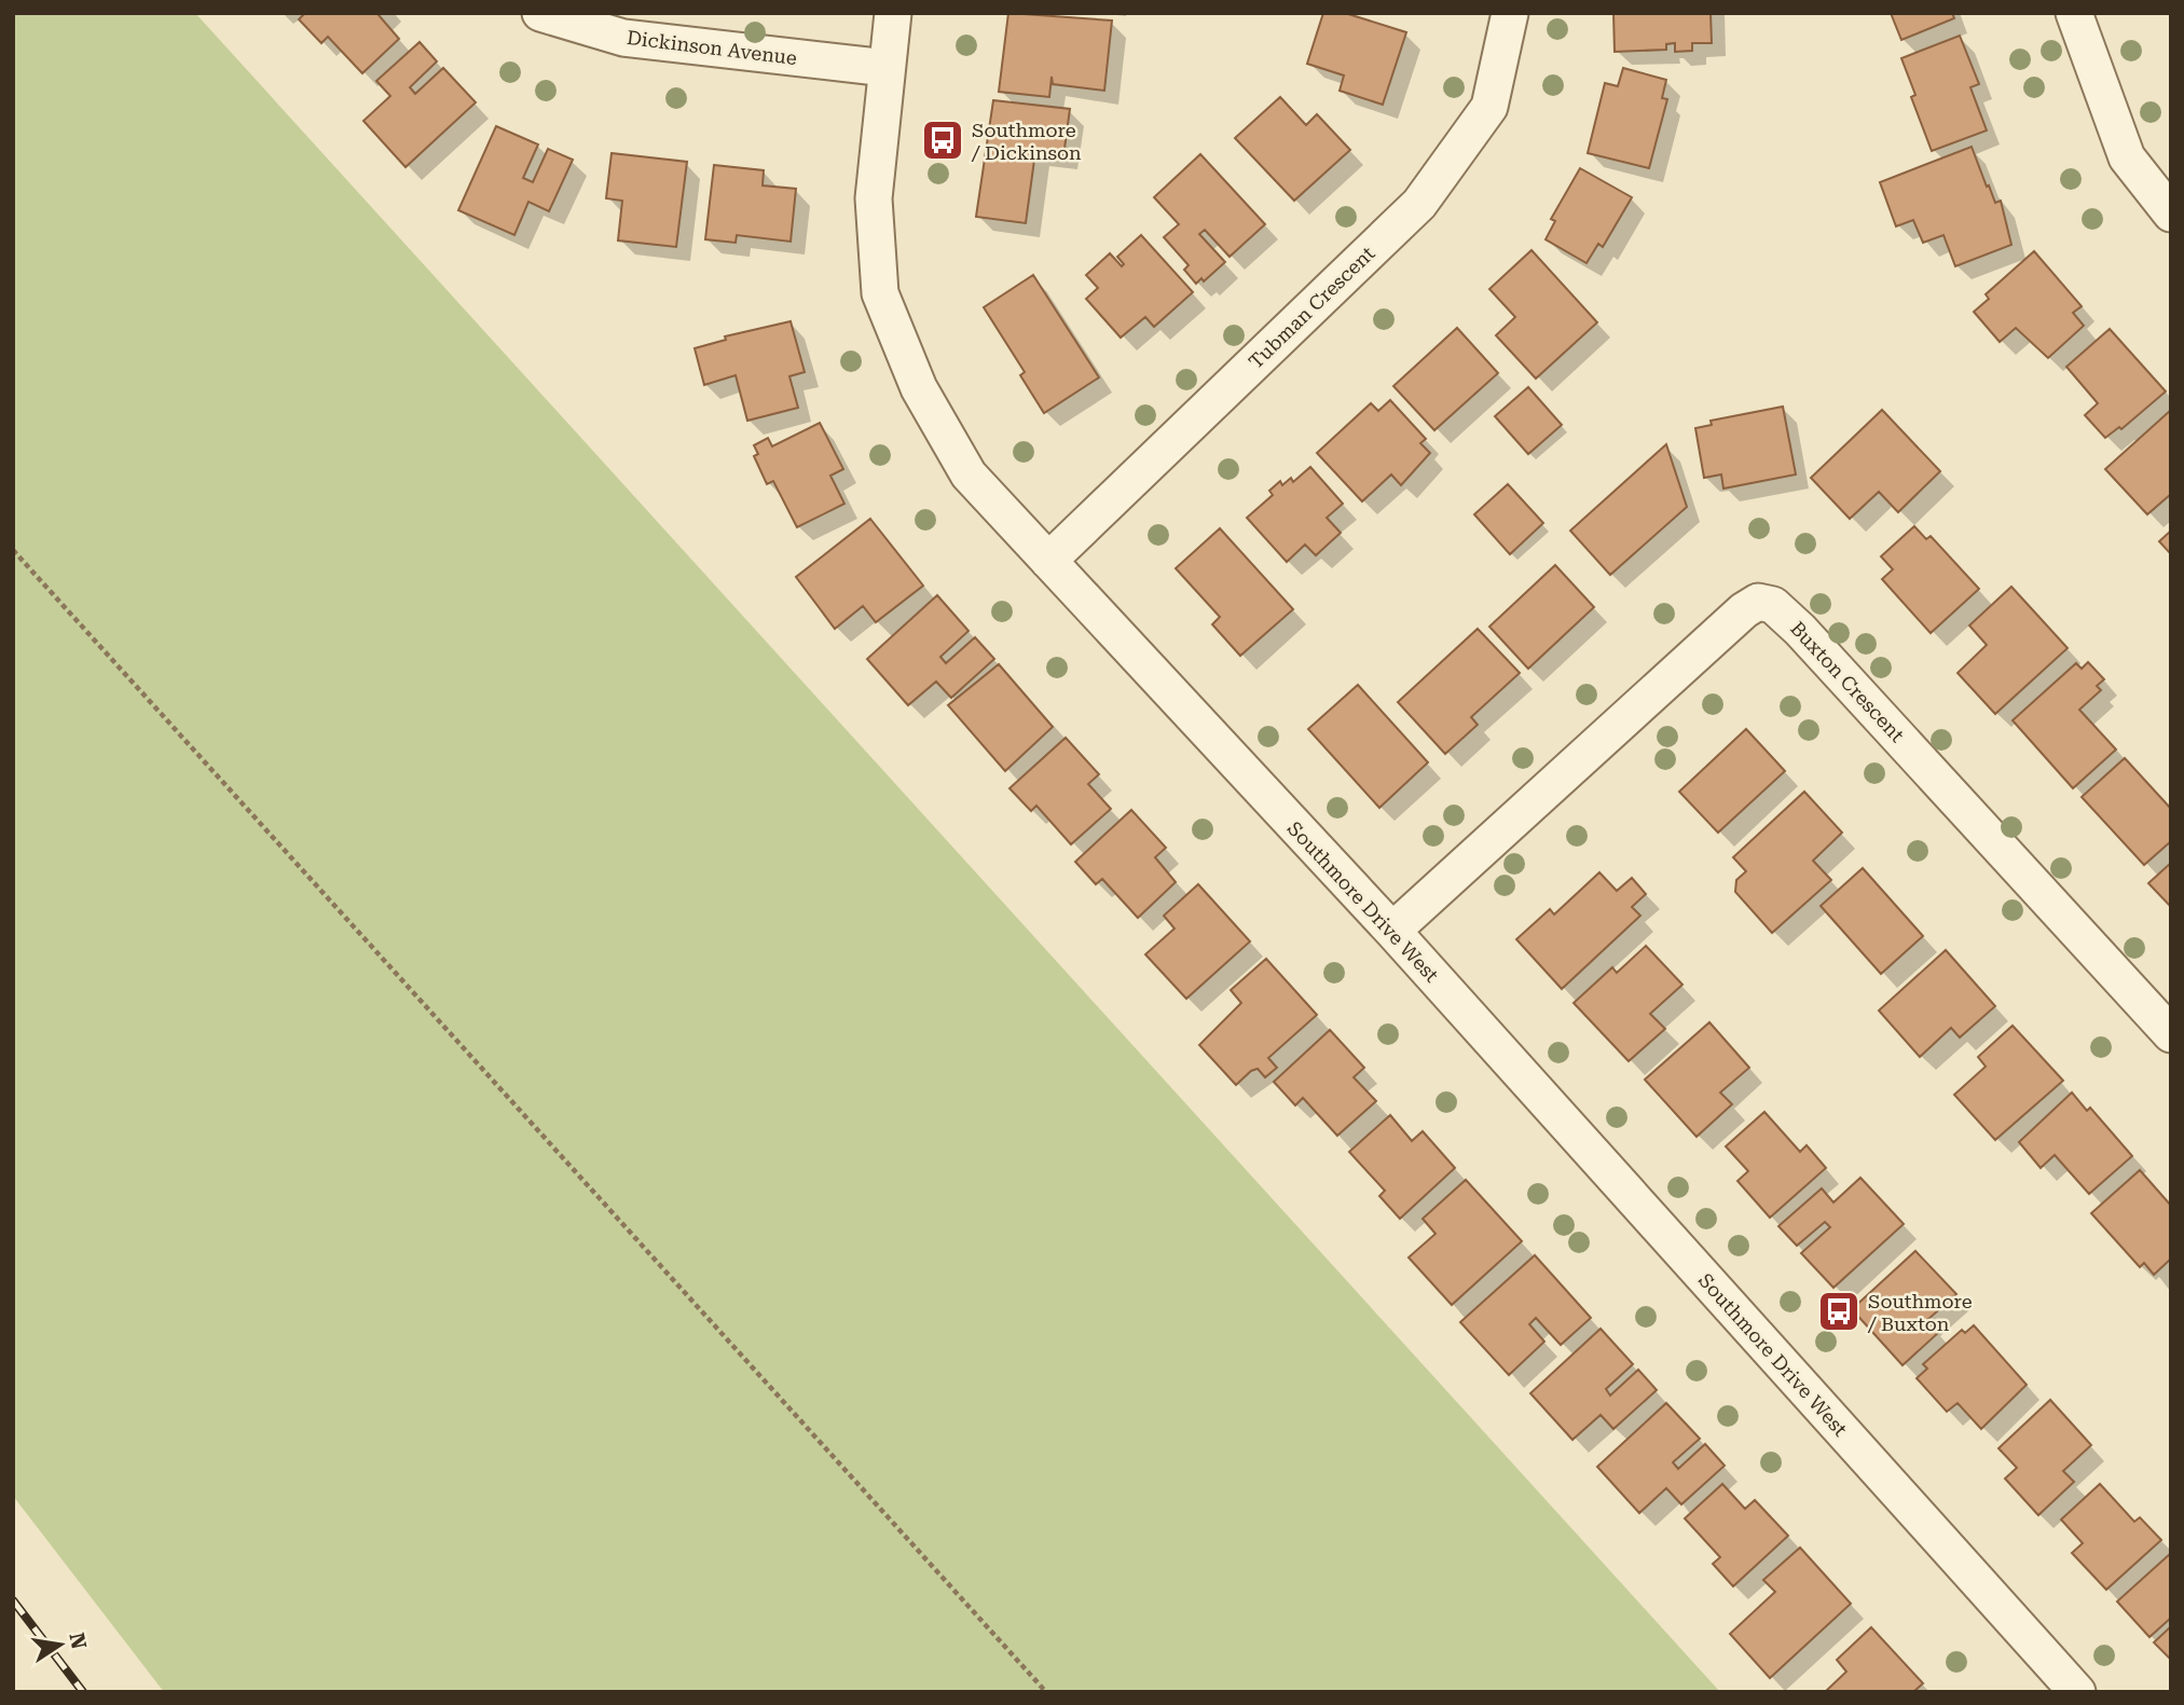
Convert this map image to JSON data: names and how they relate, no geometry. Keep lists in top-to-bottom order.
{
  "streets": {
    "street": [
      "Dickinson Avenue",
      "Tubman Crescent",
      "Buxton Crescent",
      "Southmore Drive West"
    ]
  },
  "crossings": [
    ["Dickinson Avenue", "Southmore Drive West"],
    ["Tubman Crescent", "Southmore Drive West"],
    ["Buxton Crescent", "Southmore Drive West"]
  ],
  "places": {
    "bus stop": ["Southmore / Dickinson", "Southmore / Buxton"]
  },
  "north": "right"
}
